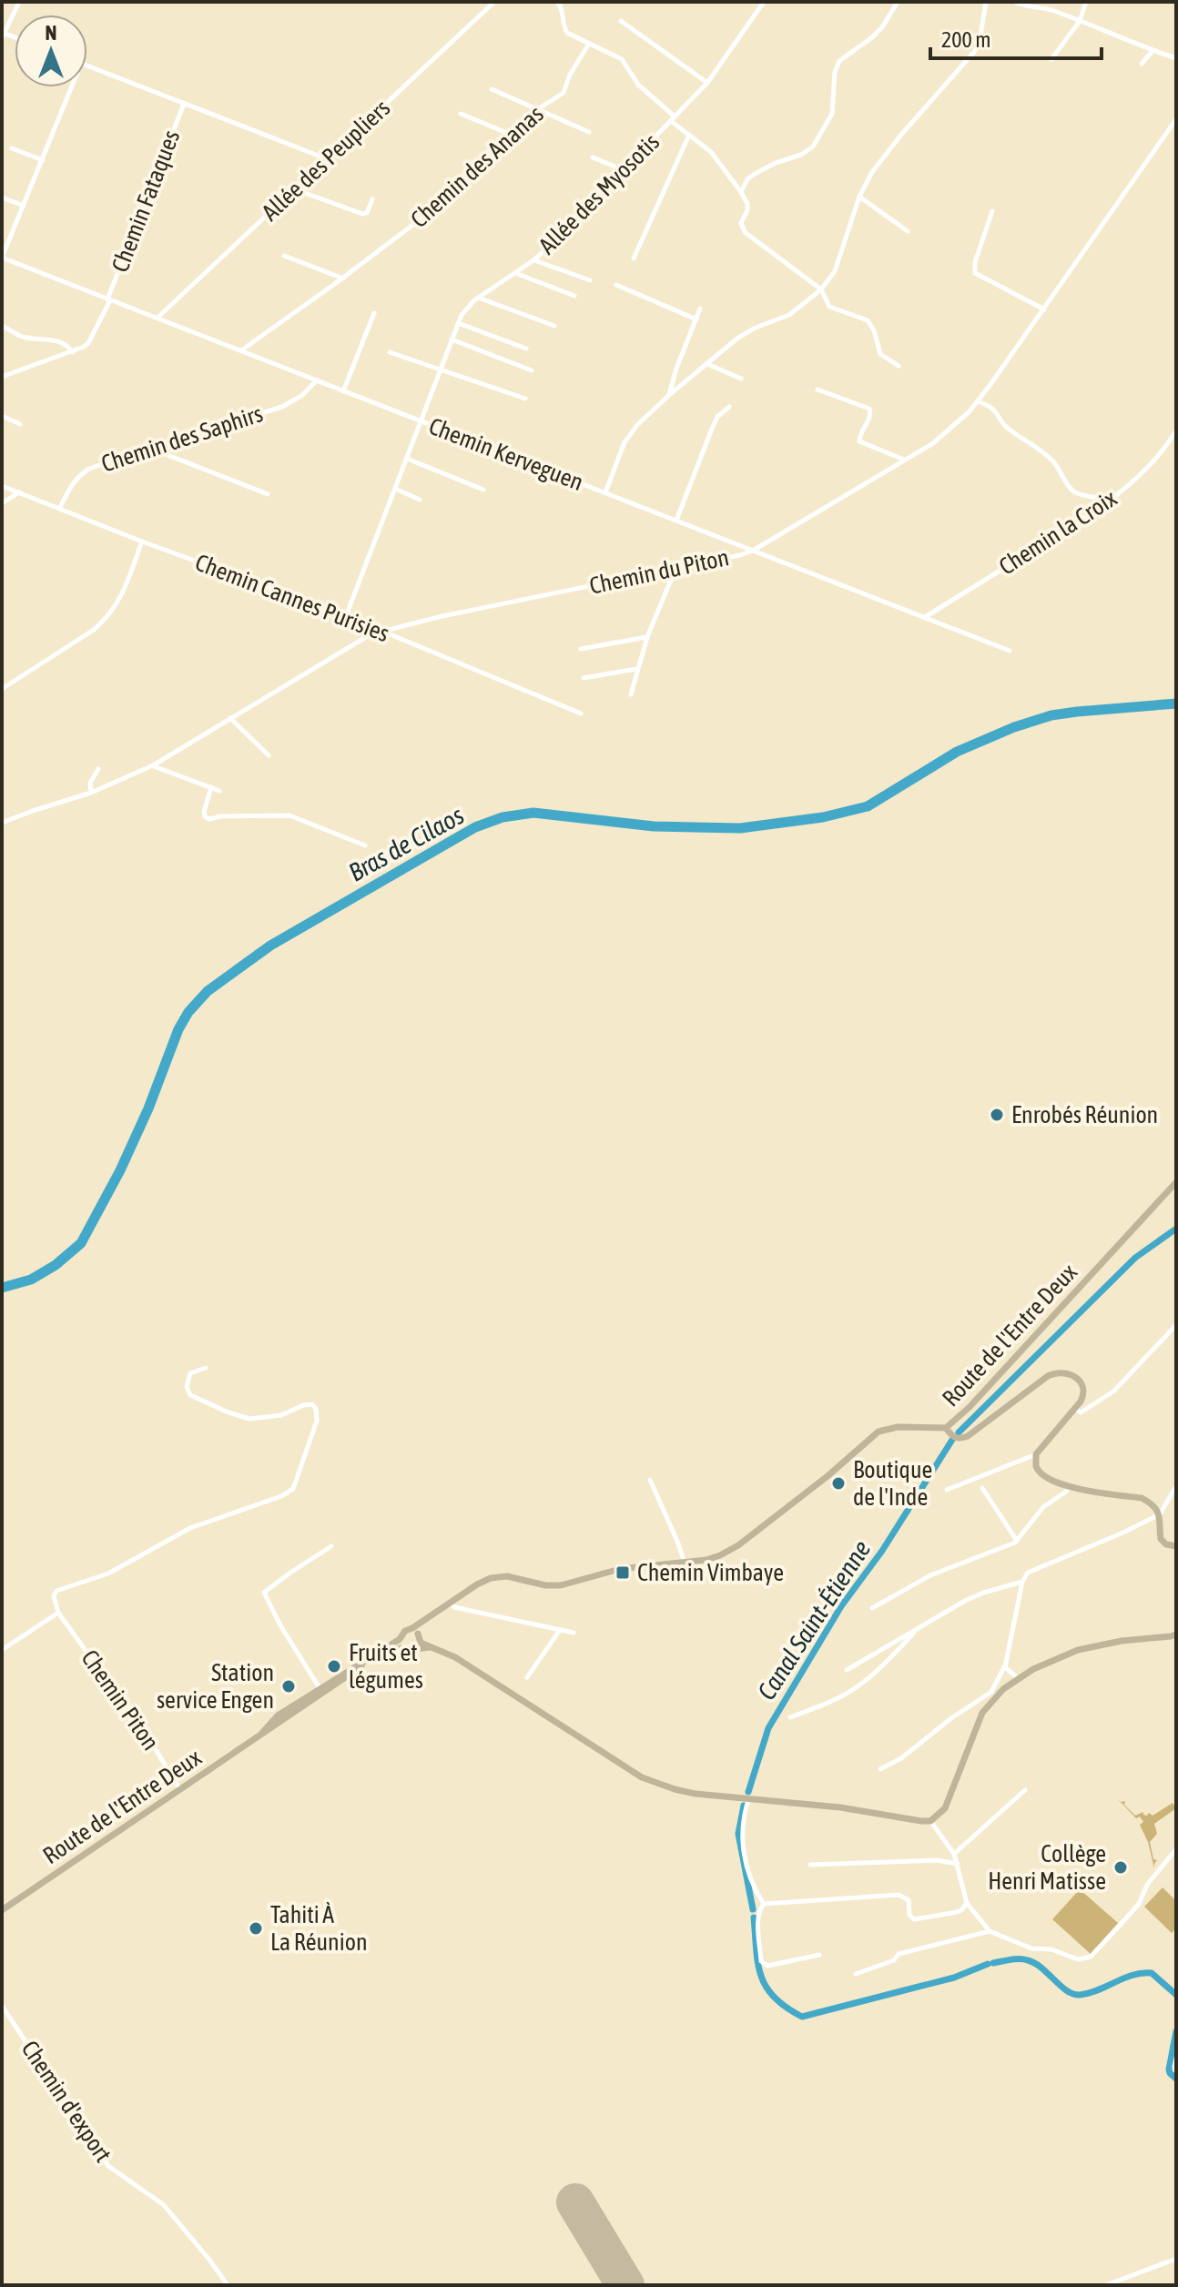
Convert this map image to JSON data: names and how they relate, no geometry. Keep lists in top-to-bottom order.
{
  "streets": {
    "main road": ["Route de l'Entre Deux"],
    "street": [
      "Allée des Peupliers",
      "Chemin des Ananas",
      "Allée des Myosotis",
      "Chemin Fataques",
      "Chemin des Saphirs",
      "Chemin Kerveguen",
      "Chemin la Croix",
      "Chemin du Piton",
      "Chemin Cannes Purisies",
      "Chemin Piton",
      "Chemin d'export"
    ]
  },
  "crossings": [
    ["Allée des Peupliers", "Chemin Kerveguen"],
    ["Chemin des Ananas", "Chemin Kerveguen"],
    ["Allée des Myosotis", "Chemin Kerveguen"],
    ["Allée des Myosotis", "Chemin Cannes Purisies"],
    ["Chemin Fataques", "Chemin Kerveguen"],
    ["Chemin des Saphirs", "Chemin Kerveguen"],
    ["Chemin des Saphirs", "Chemin Cannes Purisies"],
    ["Chemin Kerveguen", "Chemin la Croix"],
    ["Chemin Kerveguen", "Chemin du Piton"],
    ["Chemin du Piton", "Chemin Cannes Purisies"],
    ["Route de l'Entre Deux", "Chemin Piton"]
  ],
  "water": ["Bras de Cilaos", "Canal Saint-Étienne"],
  "places": {
    "other": [
      "Enrobés Réunion",
      "Boutique de l'Inde",
      "Fruits et légumes",
      "Station service Engen",
      "Collège Henri Matisse",
      "Tahiti À La Réunion"
    ],
    "transit": ["Chemin Vimbaye"]
  },
  "scale_bar": "200 m",
  "north": "top"
}
